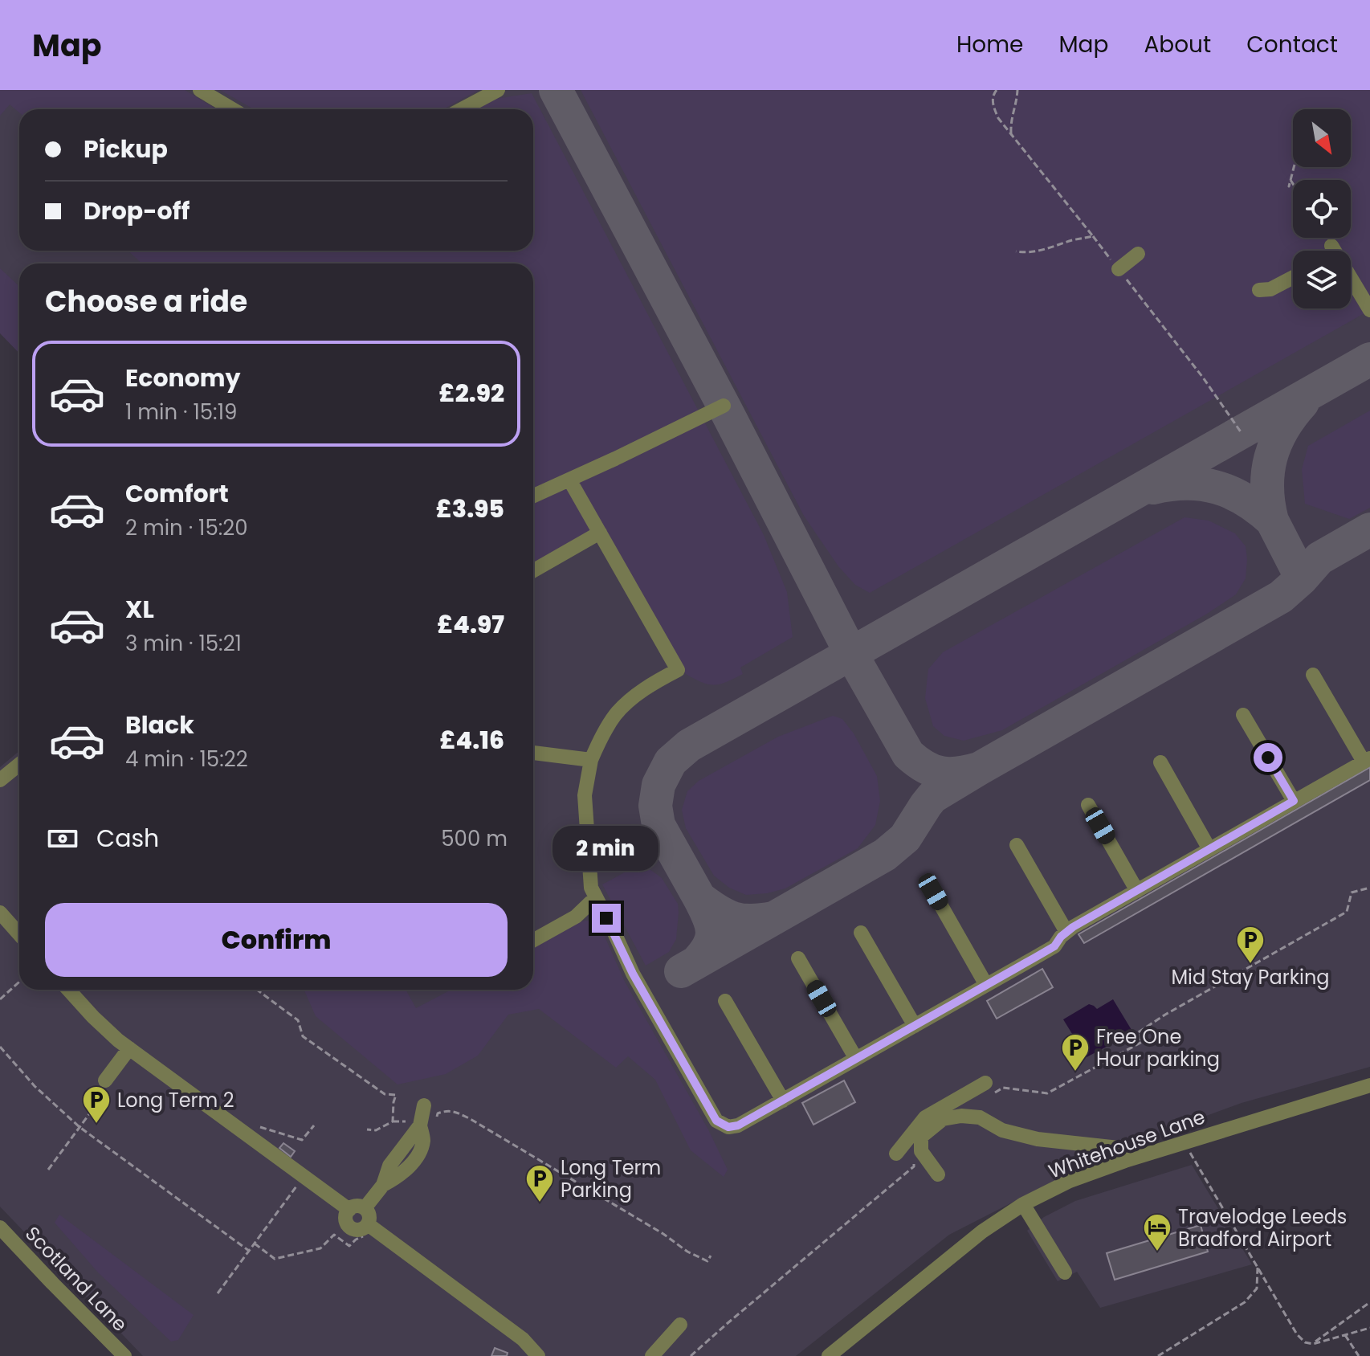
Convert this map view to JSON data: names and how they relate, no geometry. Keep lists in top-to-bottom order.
{
  "streets": {
    "street": ["Whitehouse Lane", "Scotland Lane"]
  },
  "places": {
    "parking": [
      "Mid Stay Parking",
      "Free One Hour parking",
      "Long Term 2",
      "Long Term Parking"
    ],
    "hotel": ["Travelodge Leeds Bradford Airport"]
  },
  "north": "bottom right",
  "page": {
    "header": "Map",
    "nav": [
      "Home",
      "Map",
      "About",
      "Contact"
    ],
    "banner": ["Pickup", "Drop-off"],
    "heading": "Choose a ride",
    "list": [
      {
        "name": "Economy",
        "note": "1 min · 15:19",
        "value": "£2.92"
      },
      {
        "name": "Comfort",
        "note": "2 min · 15:20",
        "value": "£3.95"
      },
      {
        "name": "XL",
        "note": "3 min · 15:21",
        "value": "£4.97"
      },
      {
        "name": "Black",
        "note": "4 min · 15:22",
        "value": "£4.16"
      }
    ],
    "pay": ["Cash", "500 m"],
    "bubble": "2 min",
    "buttons": "Confirm"
  }
}
